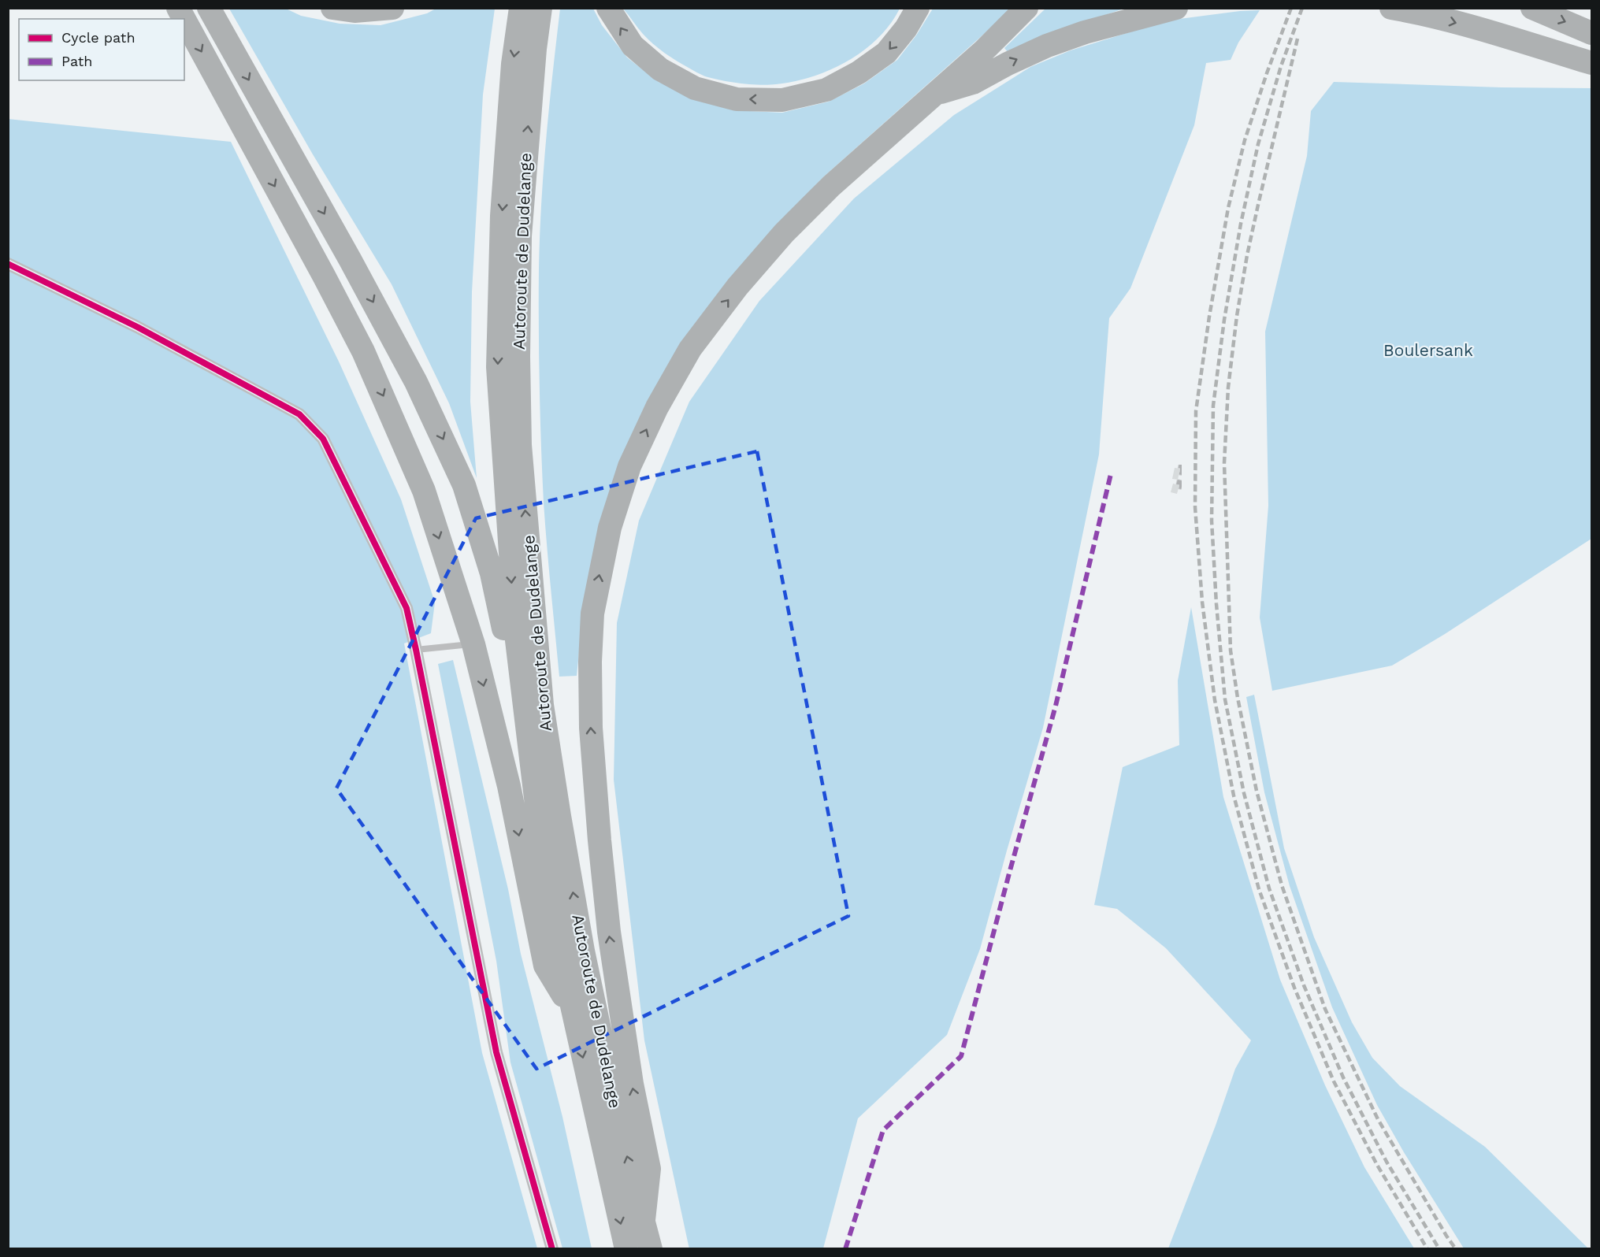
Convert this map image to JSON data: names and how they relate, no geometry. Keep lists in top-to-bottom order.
{
  "streets": {
    "highway": ["Autoroute de Dudelange"]
  },
  "parks": ["Boulersank"],
  "legend": ["Cycle path", "Path"]
}
